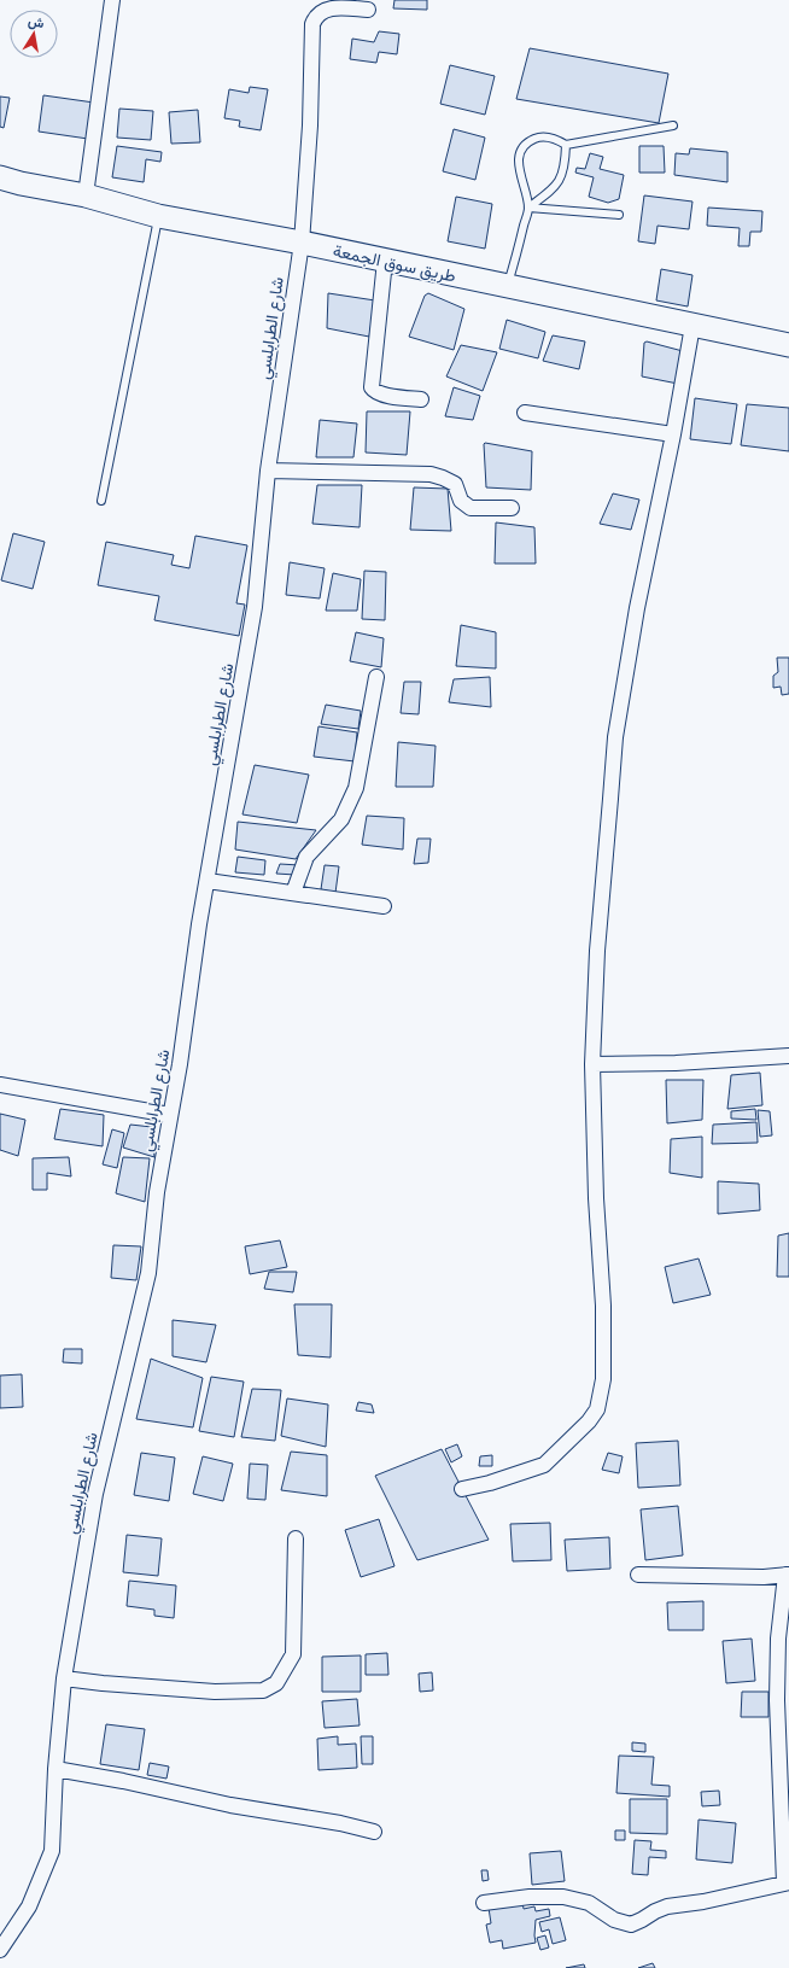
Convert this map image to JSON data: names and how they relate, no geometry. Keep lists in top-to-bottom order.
{
  "streets": {
    "main road": ["طريق سوق الجمعة"],
    "street": ["شارع الطرابلسي"]
  },
  "crossings": [
    ["طريق سوق الجمعة", "شارع الطرابلسي"]
  ],
  "north": "top"
}
